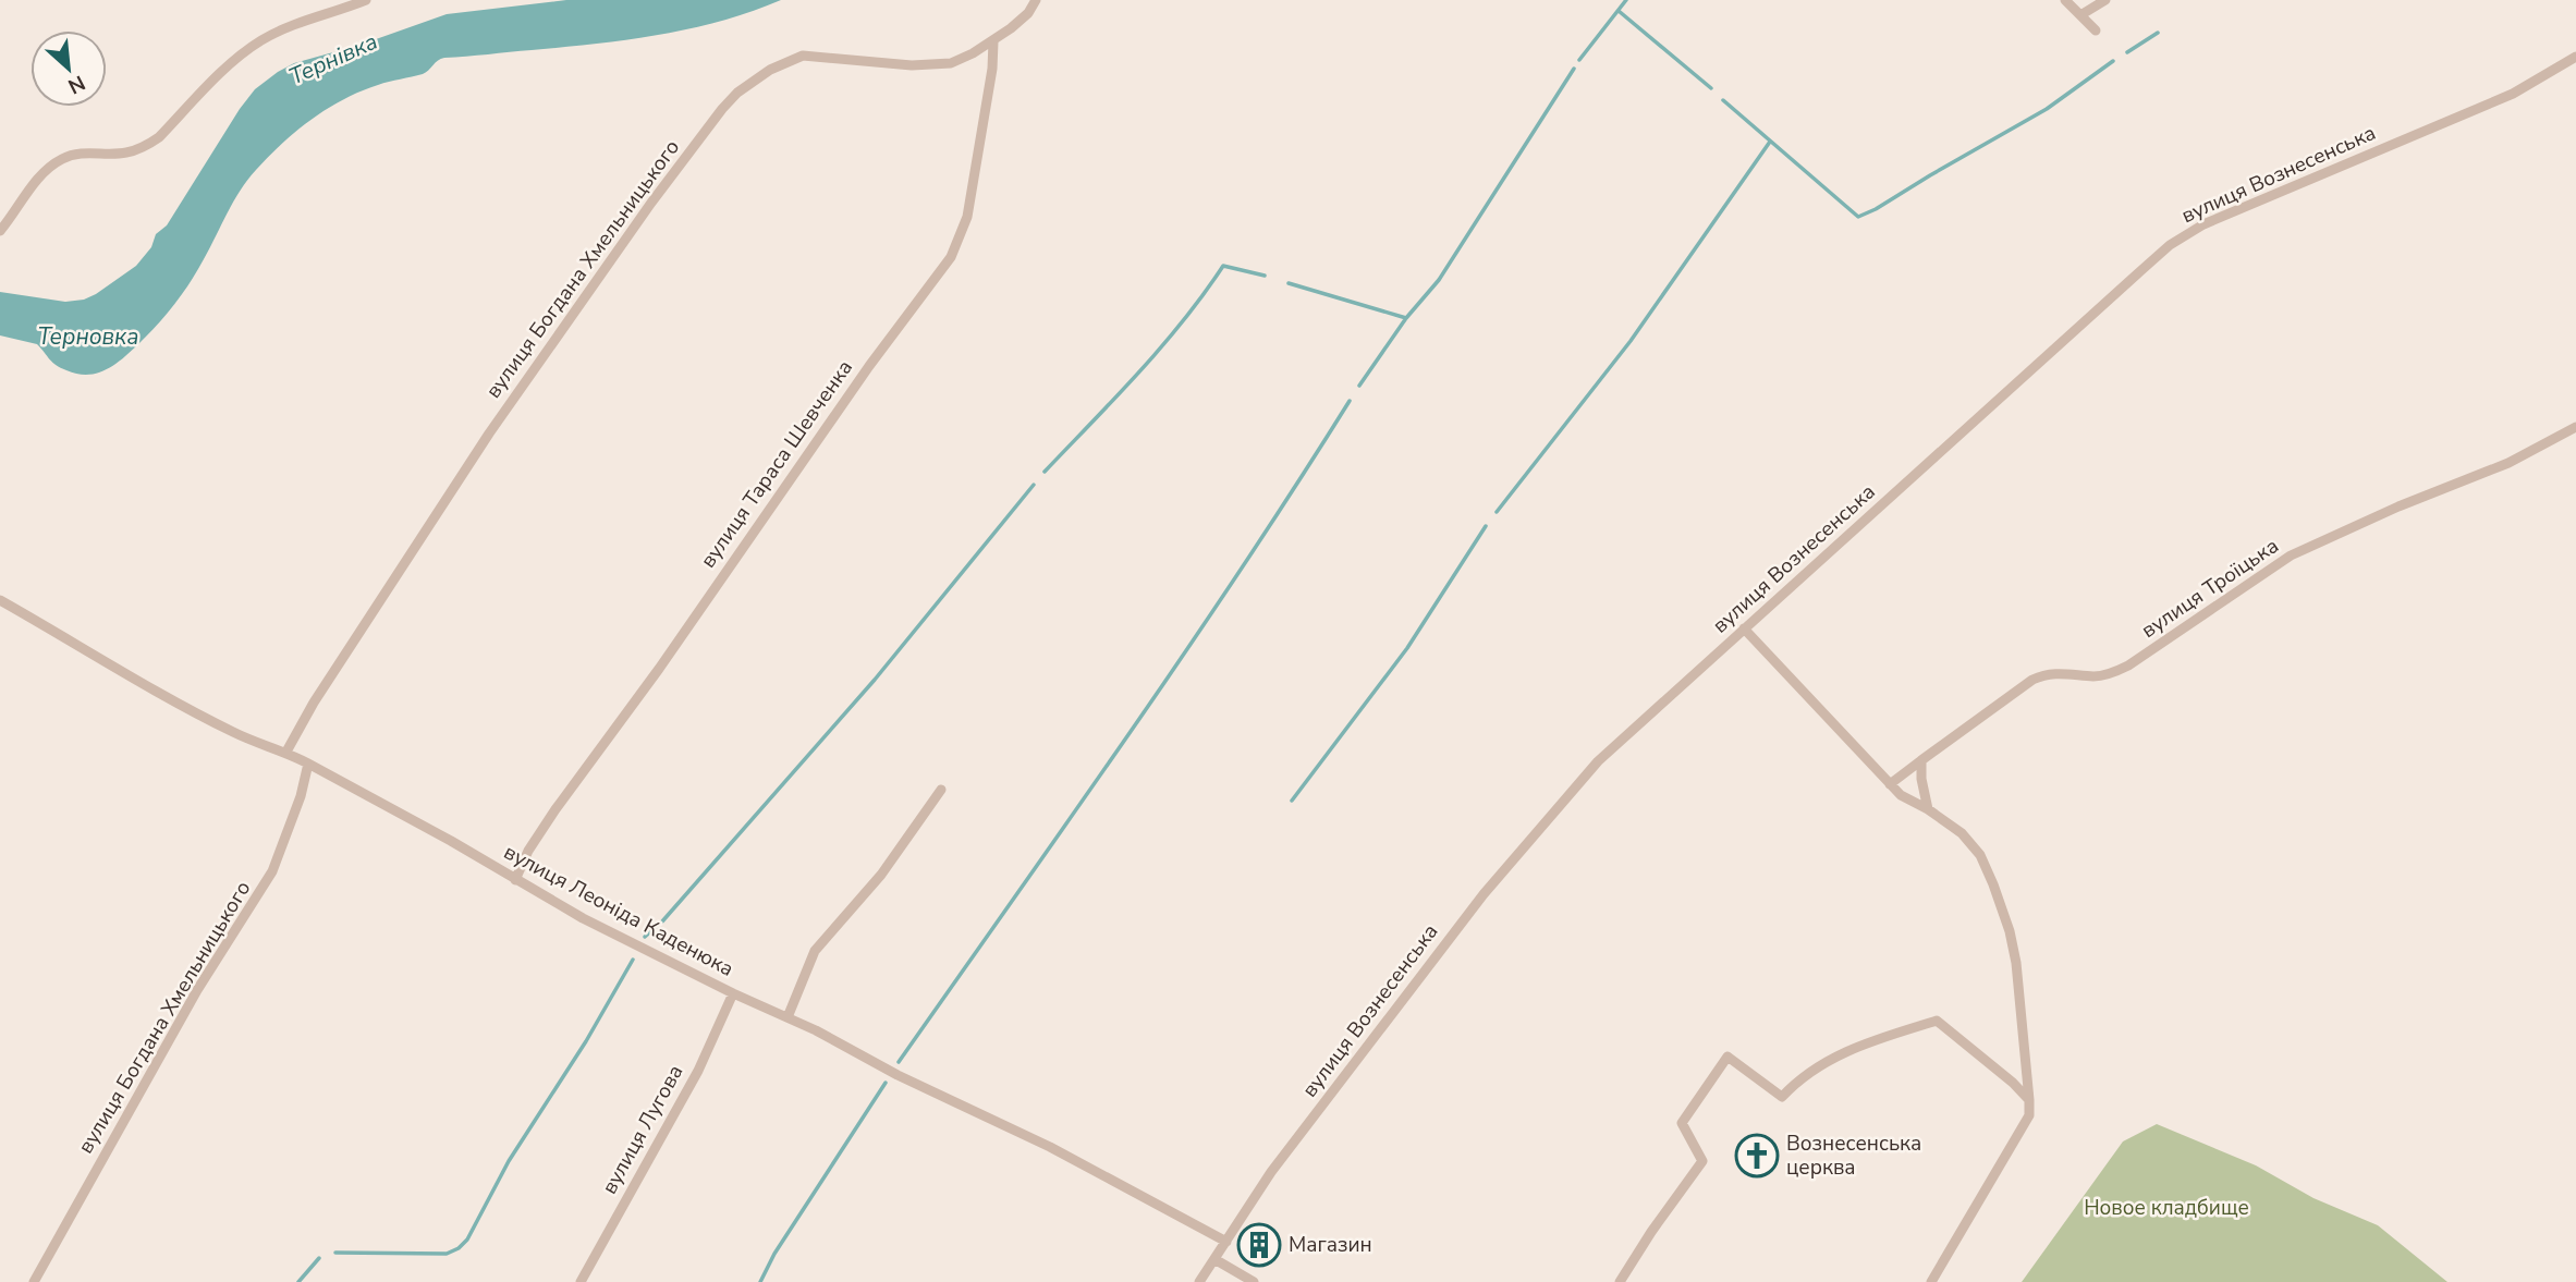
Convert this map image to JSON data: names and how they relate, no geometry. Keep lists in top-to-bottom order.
{
  "streets": {
    "street": [
      "вулиця Вознесенська",
      "вулиця Богдана Хмельницького",
      "вулиця Тараса Шевченка",
      "вулиця Троїцька",
      "вулиця Леоніда Каденюка",
      "вулиця Лугова"
    ]
  },
  "crossings": [
    ["вулиця Вознесенська", "вулиця Леоніда Каденюка"],
    ["вулиця Богдана Хмельницького", "вулиця Тараса Шевченка"],
    ["вулиця Богдана Хмельницького", "вулиця Леоніда Каденюка"],
    ["вулиця Тараса Шевченка", "вулиця Леоніда Каденюка"],
    ["вулиця Леоніда Каденюка", "вулиця Лугова"]
  ],
  "water": ["Тернівка", "Терновка"],
  "parks": ["Новое кладбище"],
  "places": {
    "church": ["Вознесенська церква"],
    "building": ["Магазин"]
  },
  "north": "bottom right"
}
